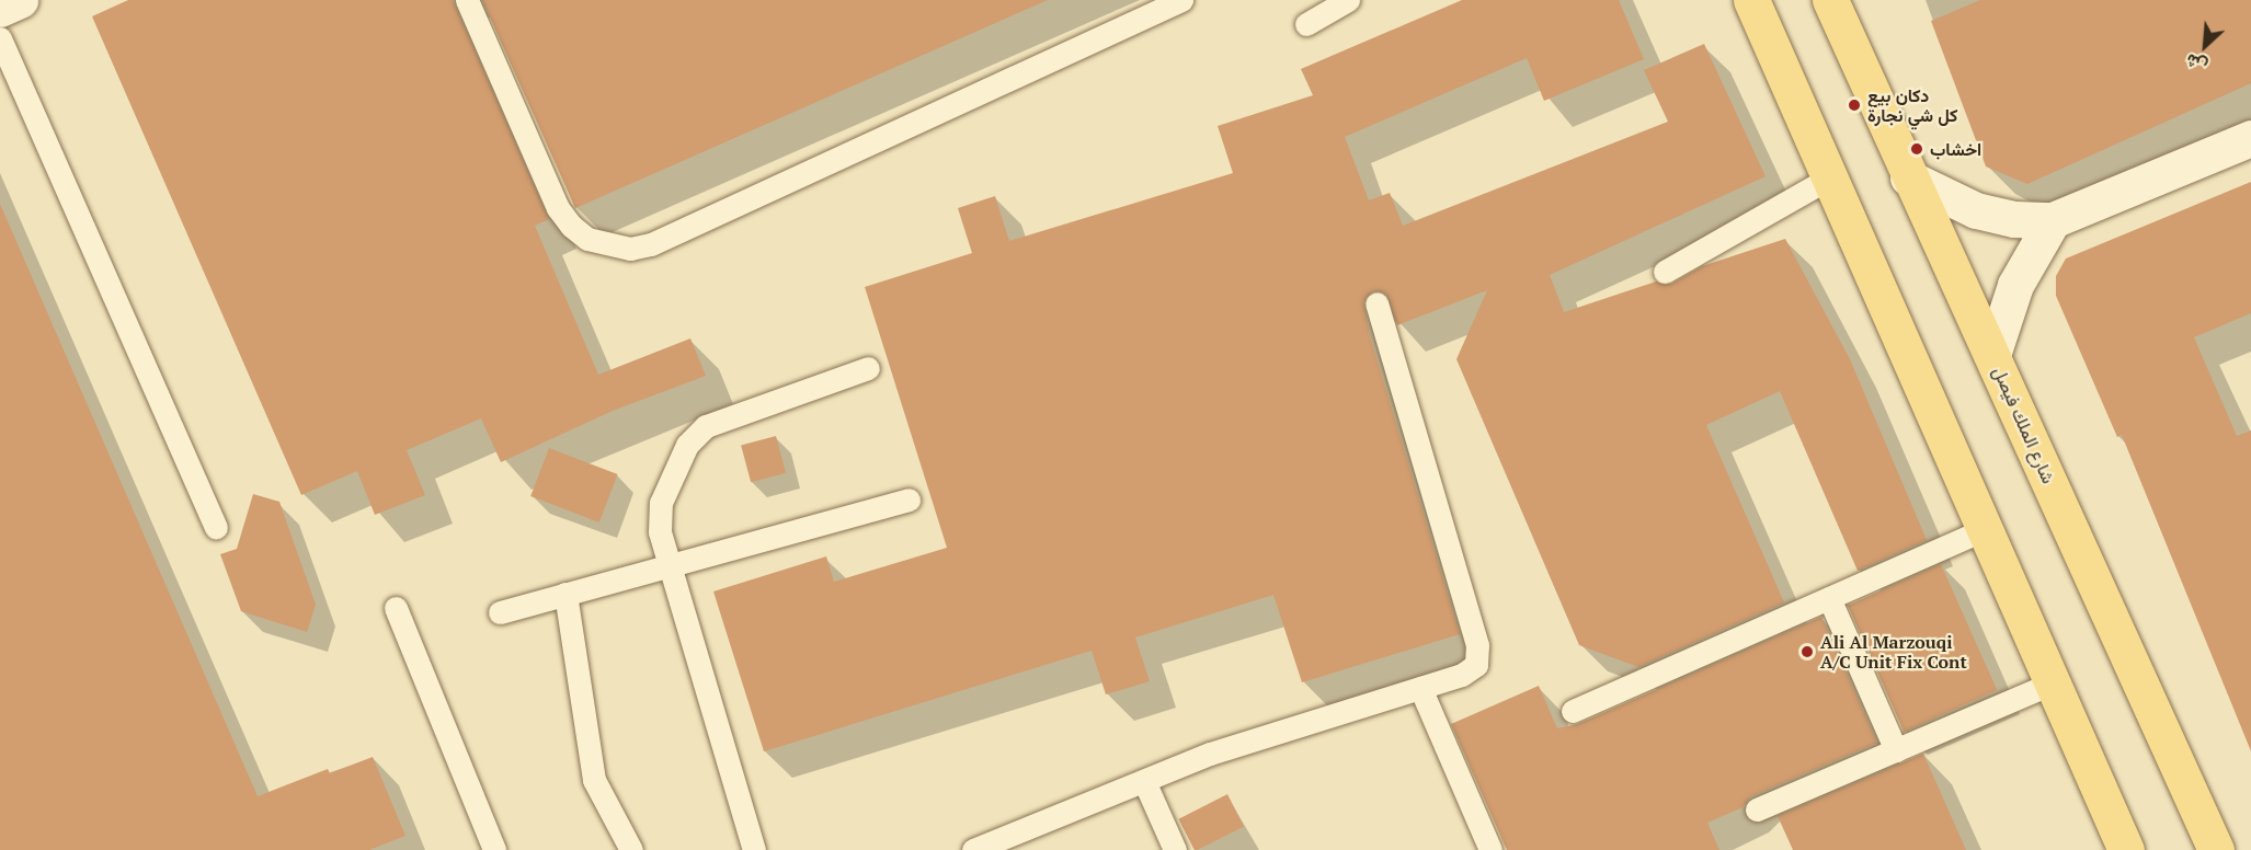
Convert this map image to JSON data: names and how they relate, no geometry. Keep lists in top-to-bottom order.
{
  "streets": {
    "main road": ["شارع الملك فيصل"]
  },
  "places": ["دكان بيع كل شي نجارة", "اخشاب", "Ali Al Marzouqi A/C Unit Fix Cont"],
  "north": "bottom left"
}
